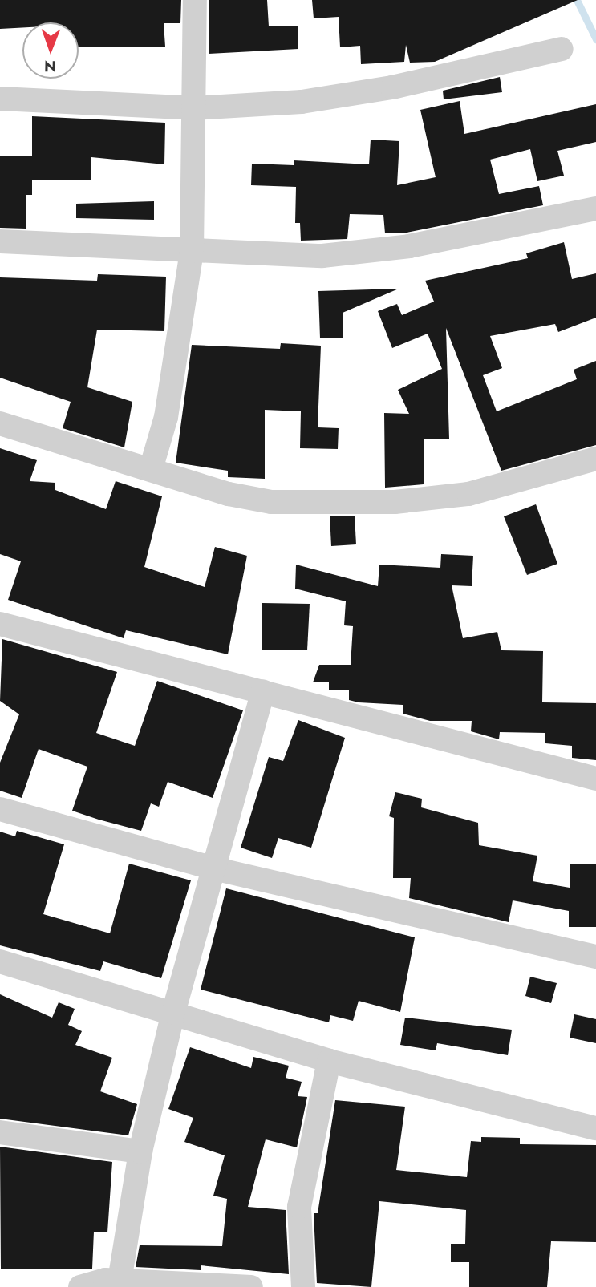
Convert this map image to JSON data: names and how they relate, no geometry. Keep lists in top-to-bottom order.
{
  "north": "bottom"
}
